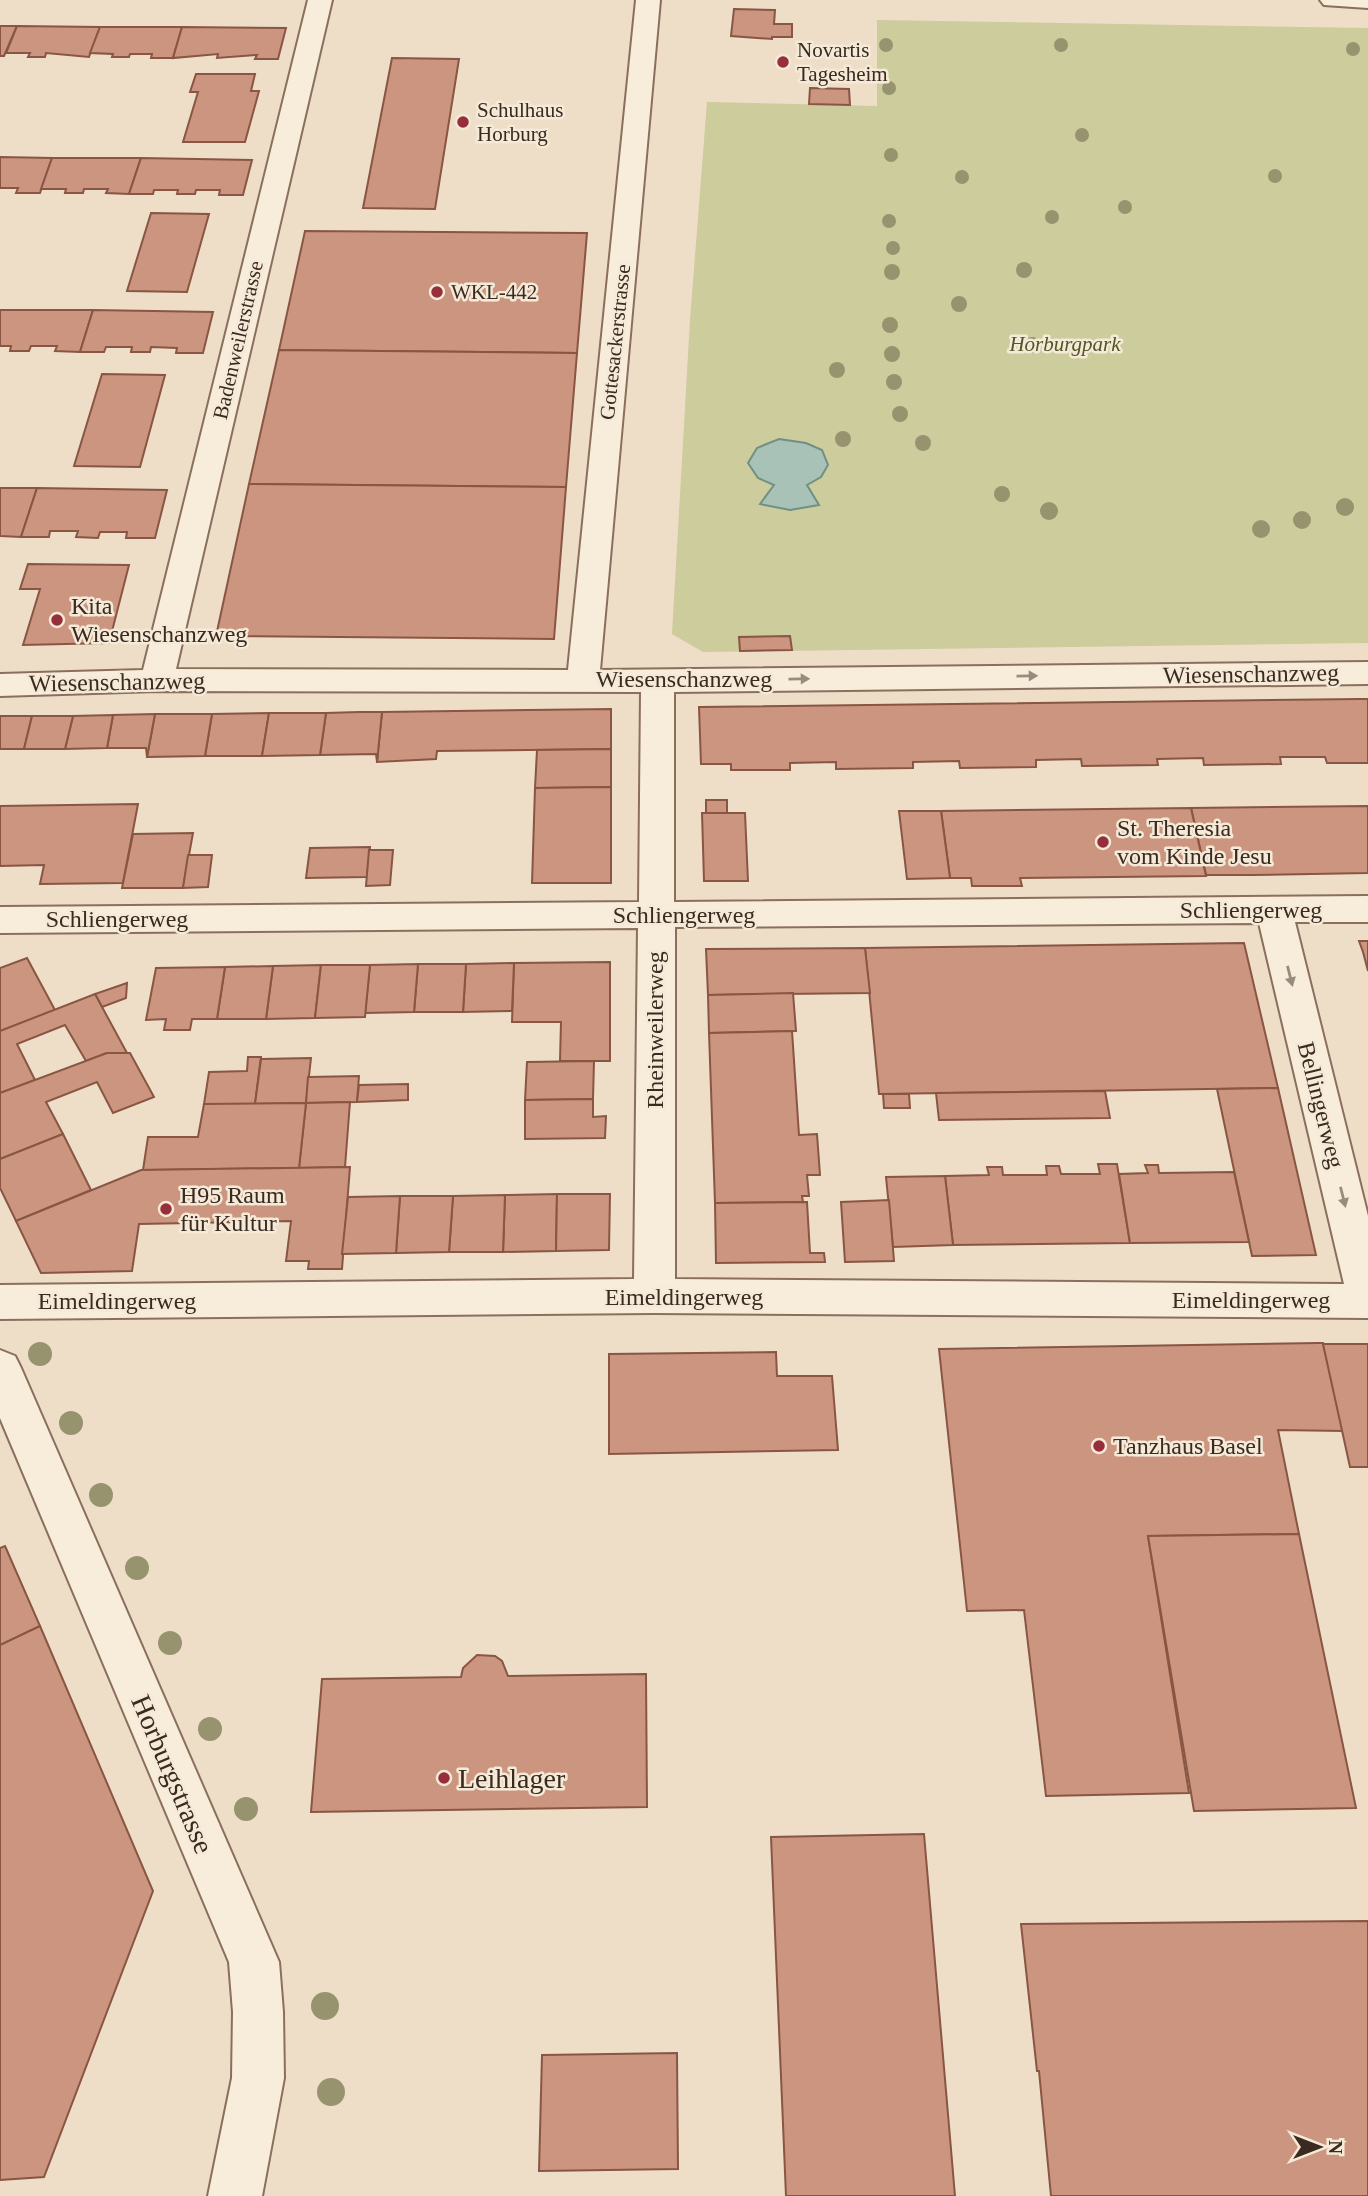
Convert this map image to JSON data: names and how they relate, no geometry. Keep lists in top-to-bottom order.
{
  "streets": {
    "street": [
      "Badenweilerstrasse",
      "Gottesackerstrasse",
      "Wiesenschanzweg",
      "Schliengerweg",
      "Rheinweilerweg",
      "Bellingerweg",
      "Eimeldingerweg",
      "Horburgstrasse"
    ]
  },
  "crossings": [
    ["Badenweilerstrasse", "Wiesenschanzweg"],
    ["Gottesackerstrasse", "Wiesenschanzweg"],
    ["Wiesenschanzweg", "Rheinweilerweg"],
    ["Schliengerweg", "Rheinweilerweg"],
    ["Schliengerweg", "Bellingerweg"],
    ["Rheinweilerweg", "Eimeldingerweg"],
    ["Bellingerweg", "Eimeldingerweg"]
  ],
  "one_way": ["Wiesenschanzweg", "Bellingerweg"],
  "parks": ["Horburgpark"],
  "places": [
    "Novartis Tagesheim",
    "Schulhaus Horburg",
    "WKL-442",
    "Kita Wiesenschanzweg",
    "St. Theresia vom Kinde Jesu",
    "H95 Raum für Kultur",
    "Tanzhaus Basel",
    "Leihlager"
  ],
  "north": "right"
}
